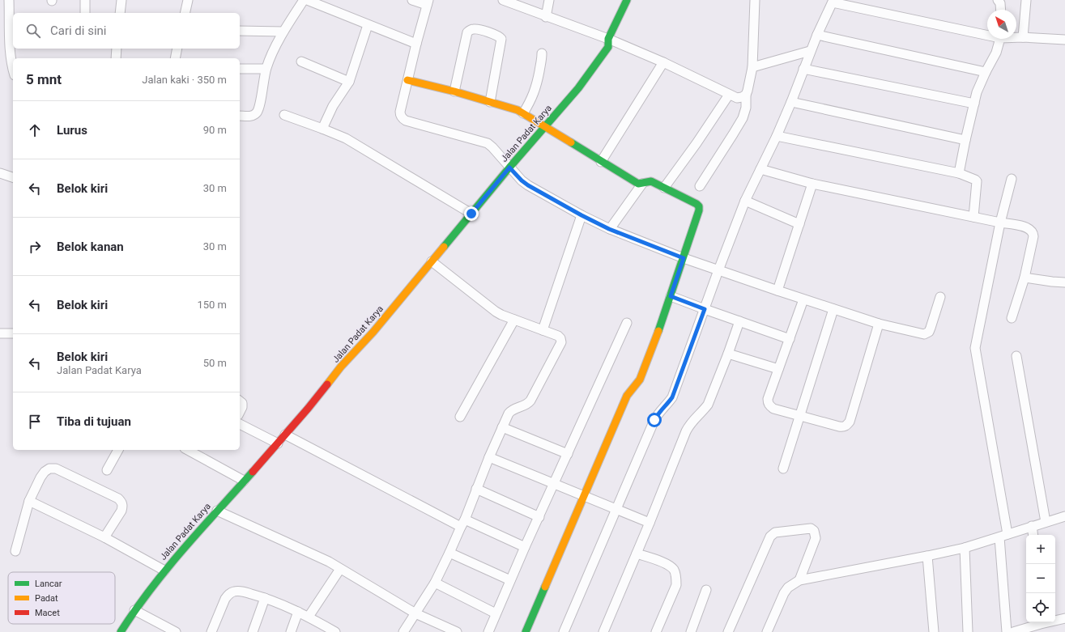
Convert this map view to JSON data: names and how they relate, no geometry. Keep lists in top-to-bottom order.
{
  "streets": {
    "street": ["Jalan Padat Karya"]
  },
  "legend": ["Lancar", "Padat", "Macet"],
  "north": "top left",
  "page": {
    "search": "Cari di sini",
    "heading": ["5 mnt", "Jalan kaki · 350 m"],
    "list": [
      ["Lurus", "90 m"],
      ["Belok kiri", "30 m"],
      ["Belok kanan", "30 m"],
      ["Belok kiri", "150 m"],
      ["Belok kiri", "Jalan Padat Karya", "50 m"],
      "Tiba di tujuan"
    ],
    "map_buttons": ["+", "−"]
  }
}
